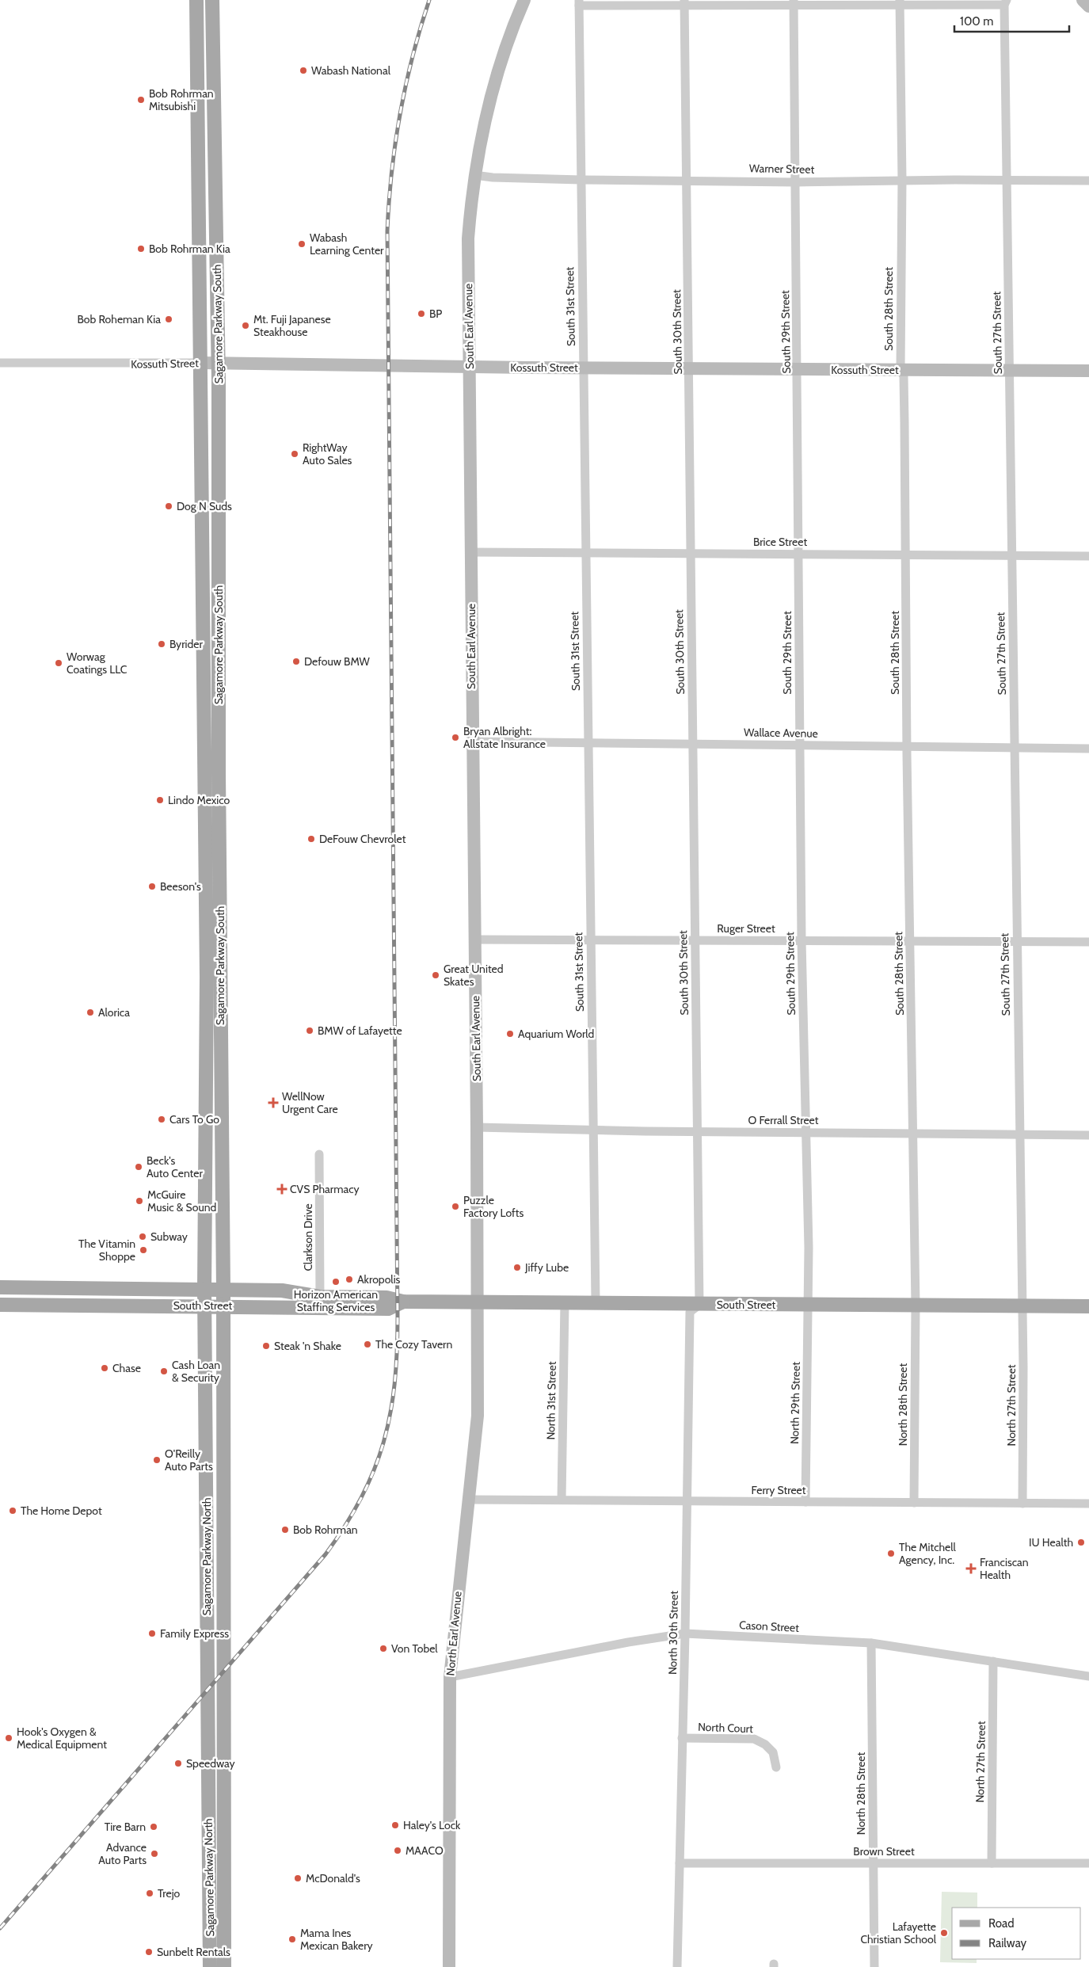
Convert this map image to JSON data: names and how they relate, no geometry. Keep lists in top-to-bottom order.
{
  "streets": {
    "main road": ["Sagamore Parkway South", "South Street", "Sagamore Parkway North"],
    "street": [
      "Warner Street",
      "South 31st Street",
      "South 28th Street",
      "South Earl Avenue",
      "South 30th Street",
      "South 29th Street",
      "South 27th Street",
      "Kossuth Street",
      "Brice Street",
      "Wallace Avenue",
      "Ruger Street",
      "O Ferrall Street",
      "Clarkson Drive",
      "North 31st Street",
      "North 29th Street",
      "North 28th Street",
      "North 27th Street",
      "Ferry Street",
      "Cason Street",
      "North 30th Street",
      "North Earl Avenue",
      "North Court",
      "Brown Street"
    ]
  },
  "crossings": [
    ["Warner Street", "South 31st Street"],
    ["Warner Street", "South 28th Street"],
    ["Warner Street", "South Earl Avenue"],
    ["Warner Street", "South 30th Street"],
    ["Warner Street", "South 29th Street"],
    ["Warner Street", "South 27th Street"],
    ["South 31st Street", "Kossuth Street"],
    ["South 31st Street", "Brice Street"],
    ["South 31st Street", "Wallace Avenue"],
    ["South 31st Street", "Ruger Street"],
    ["South 31st Street", "O Ferrall Street"],
    ["South 31st Street", "South Street"],
    ["South 28th Street", "Kossuth Street"],
    ["South 28th Street", "Brice Street"],
    ["South 28th Street", "Wallace Avenue"],
    ["South 28th Street", "Ruger Street"],
    ["South 28th Street", "O Ferrall Street"],
    ["South 28th Street", "South Street"],
    ["South 28th Street", "North 28th Street"],
    ["Sagamore Parkway South", "Kossuth Street"],
    ["Sagamore Parkway South", "South Street"],
    ["Sagamore Parkway South", "Sagamore Parkway North"],
    ["South Earl Avenue", "Kossuth Street"],
    ["South Earl Avenue", "Brice Street"],
    ["South Earl Avenue", "Wallace Avenue"],
    ["South Earl Avenue", "Ruger Street"],
    ["South Earl Avenue", "O Ferrall Street"],
    ["South Earl Avenue", "South Street"],
    ["South Earl Avenue", "North Earl Avenue"],
    ["South 30th Street", "Kossuth Street"],
    ["South 30th Street", "Brice Street"],
    ["South 30th Street", "Wallace Avenue"],
    ["South 30th Street", "Ruger Street"],
    ["South 30th Street", "O Ferrall Street"],
    ["South 30th Street", "South Street"],
    ["South 30th Street", "North 30th Street"],
    ["South 29th Street", "Kossuth Street"],
    ["South 29th Street", "Brice Street"],
    ["South 29th Street", "Wallace Avenue"],
    ["South 29th Street", "Ruger Street"],
    ["South 29th Street", "O Ferrall Street"],
    ["South 29th Street", "South Street"],
    ["South 29th Street", "North 29th Street"],
    ["South 27th Street", "Kossuth Street"],
    ["South 27th Street", "Brice Street"],
    ["South 27th Street", "Wallace Avenue"],
    ["South 27th Street", "Ruger Street"],
    ["South 27th Street", "O Ferrall Street"],
    ["South 27th Street", "South Street"],
    ["South 27th Street", "North 27th Street"],
    ["Clarkson Drive", "South Street"],
    ["South Street", "North 31st Street"],
    ["South Street", "North 29th Street"],
    ["South Street", "North 28th Street"],
    ["South Street", "North 27th Street"],
    ["South Street", "Sagamore Parkway North"],
    ["South Street", "North 30th Street"],
    ["South Street", "North Earl Avenue"],
    ["North 31st Street", "Ferry Street"],
    ["North 29th Street", "Ferry Street"],
    ["North 28th Street", "Ferry Street"],
    ["North 28th Street", "Cason Street"],
    ["North 28th Street", "Brown Street"],
    ["North 27th Street", "Ferry Street"],
    ["North 27th Street", "Cason Street"],
    ["North 27th Street", "Brown Street"],
    ["Ferry Street", "North 30th Street"],
    ["Ferry Street", "North Earl Avenue"],
    ["Cason Street", "North 30th Street"],
    ["Cason Street", "North Earl Avenue"],
    ["North 30th Street", "North Court"],
    ["North 30th Street", "Brown Street"]
  ],
  "places": {
    "other": [
      "Wabash National",
      "Bob Rohrman Mitsubishi",
      "Wabash Learning Center",
      "Bob Rohrman Kia",
      "BP",
      "Bob Roheman Kia",
      "Mt. Fuji Japanese Steakhouse",
      "RightWay Auto Sales",
      "Dog N Suds",
      "Byrider",
      "Defouw BMW",
      "Worwag Coatings LLC",
      "Bryan Albright: Allstate Insurance",
      "Lindo Mexico",
      "DeFouw Chevrolet",
      "Beeson's",
      "Great United Skates",
      "Alorica",
      "BMW of Lafayette",
      "Aquarium World",
      "Cars To Go",
      "Beck's Auto Center",
      "McGuire Music & Sound",
      "Puzzle Factory Lofts",
      "Subway",
      "The Vitamin Shoppe",
      "Jiffy Lube",
      "Akropolis",
      "Horizon American Staffing Services",
      "The Cozy Tavern",
      "Steak 'n Shake",
      "Chase",
      "Cash Loan & Security",
      "O'Reilly Auto Parts",
      "The Home Depot",
      "Bob Rohrman",
      "IU Health",
      "The Mitchell Agency, Inc.",
      "Family Express",
      "Von Tobel",
      "Hook's Oxygen & Medical Equipment",
      "Speedway",
      "Haley's Lock",
      "Tire Barn",
      "MAACO",
      "Advance Auto Parts",
      "McDonald's",
      "Trejo",
      "Lafayette Christian School",
      "Mama Ines Mexican Bakery",
      "Sunbelt Rentals"
    ],
    "health": ["WellNow Urgent Care", "CVS Pharmacy", "Franciscan Health"]
  },
  "legend": ["Road", "Railway"],
  "scale_bar": "100 m"
}
